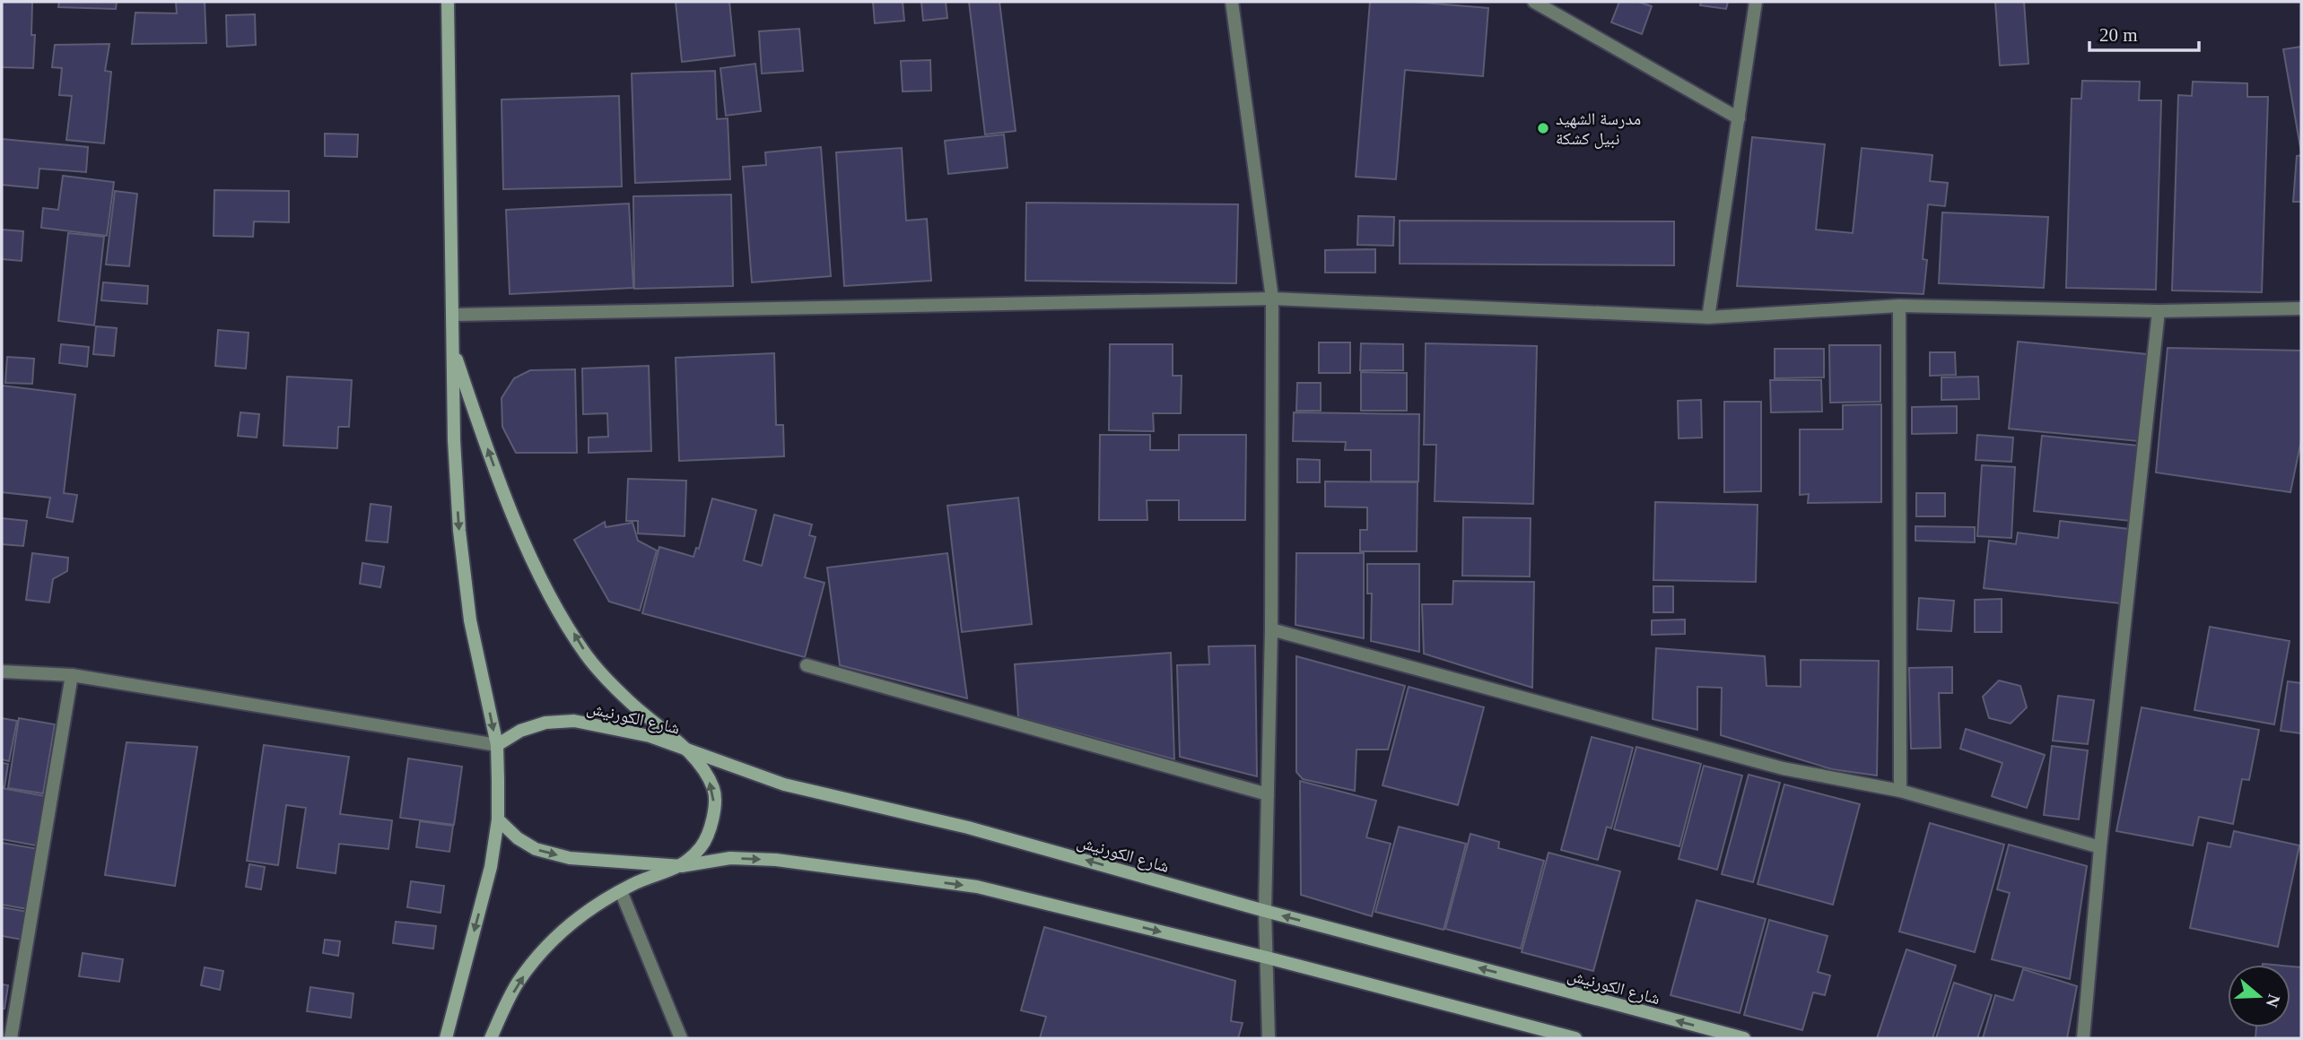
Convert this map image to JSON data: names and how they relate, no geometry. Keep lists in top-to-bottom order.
{
  "streets": {
    "main road": ["شارع الكورنيش"]
  },
  "places": ["مدرسة الشهيد نبيل كشكة"],
  "scale_bar": "20 m",
  "north": "right"
}
